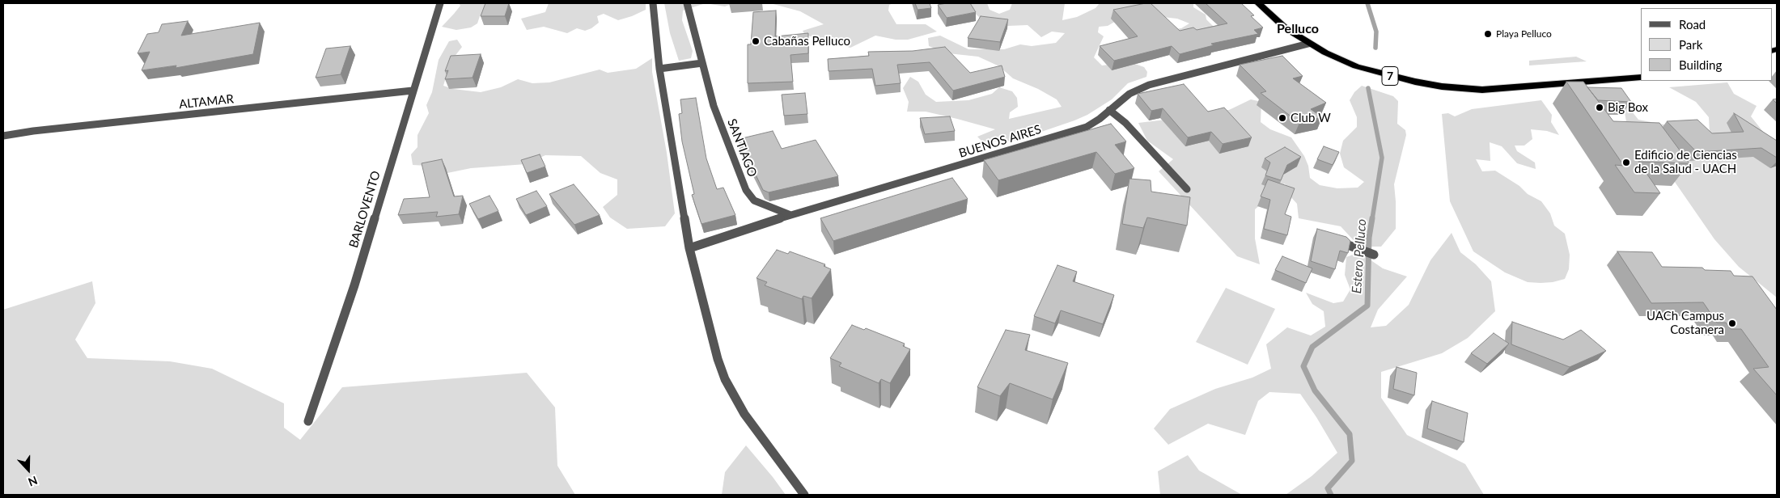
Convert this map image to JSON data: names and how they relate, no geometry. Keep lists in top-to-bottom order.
{
  "streets": {
    "highway": ["7"],
    "street": [
      "ALTAMAR",
      "BUENOS AIRES",
      "SANTIAGO",
      "BARLOVENTO"
    ]
  },
  "crossings": [
    ["7", "BUENOS AIRES"],
    ["ALTAMAR", "BARLOVENTO"],
    ["BUENOS AIRES", "SANTIAGO"]
  ],
  "districts": ["Pelluco"],
  "water": ["Estero Pelluco"],
  "places": [
    "Playa Pelluco",
    "Cabañas Pelluco",
    "Big Box",
    "Club W",
    "Edificio de Ciencias de la Salud - UACH",
    "UACh Campus Costanera"
  ],
  "legend": ["Road", "Park", "Building"],
  "north": "bottom"
}
